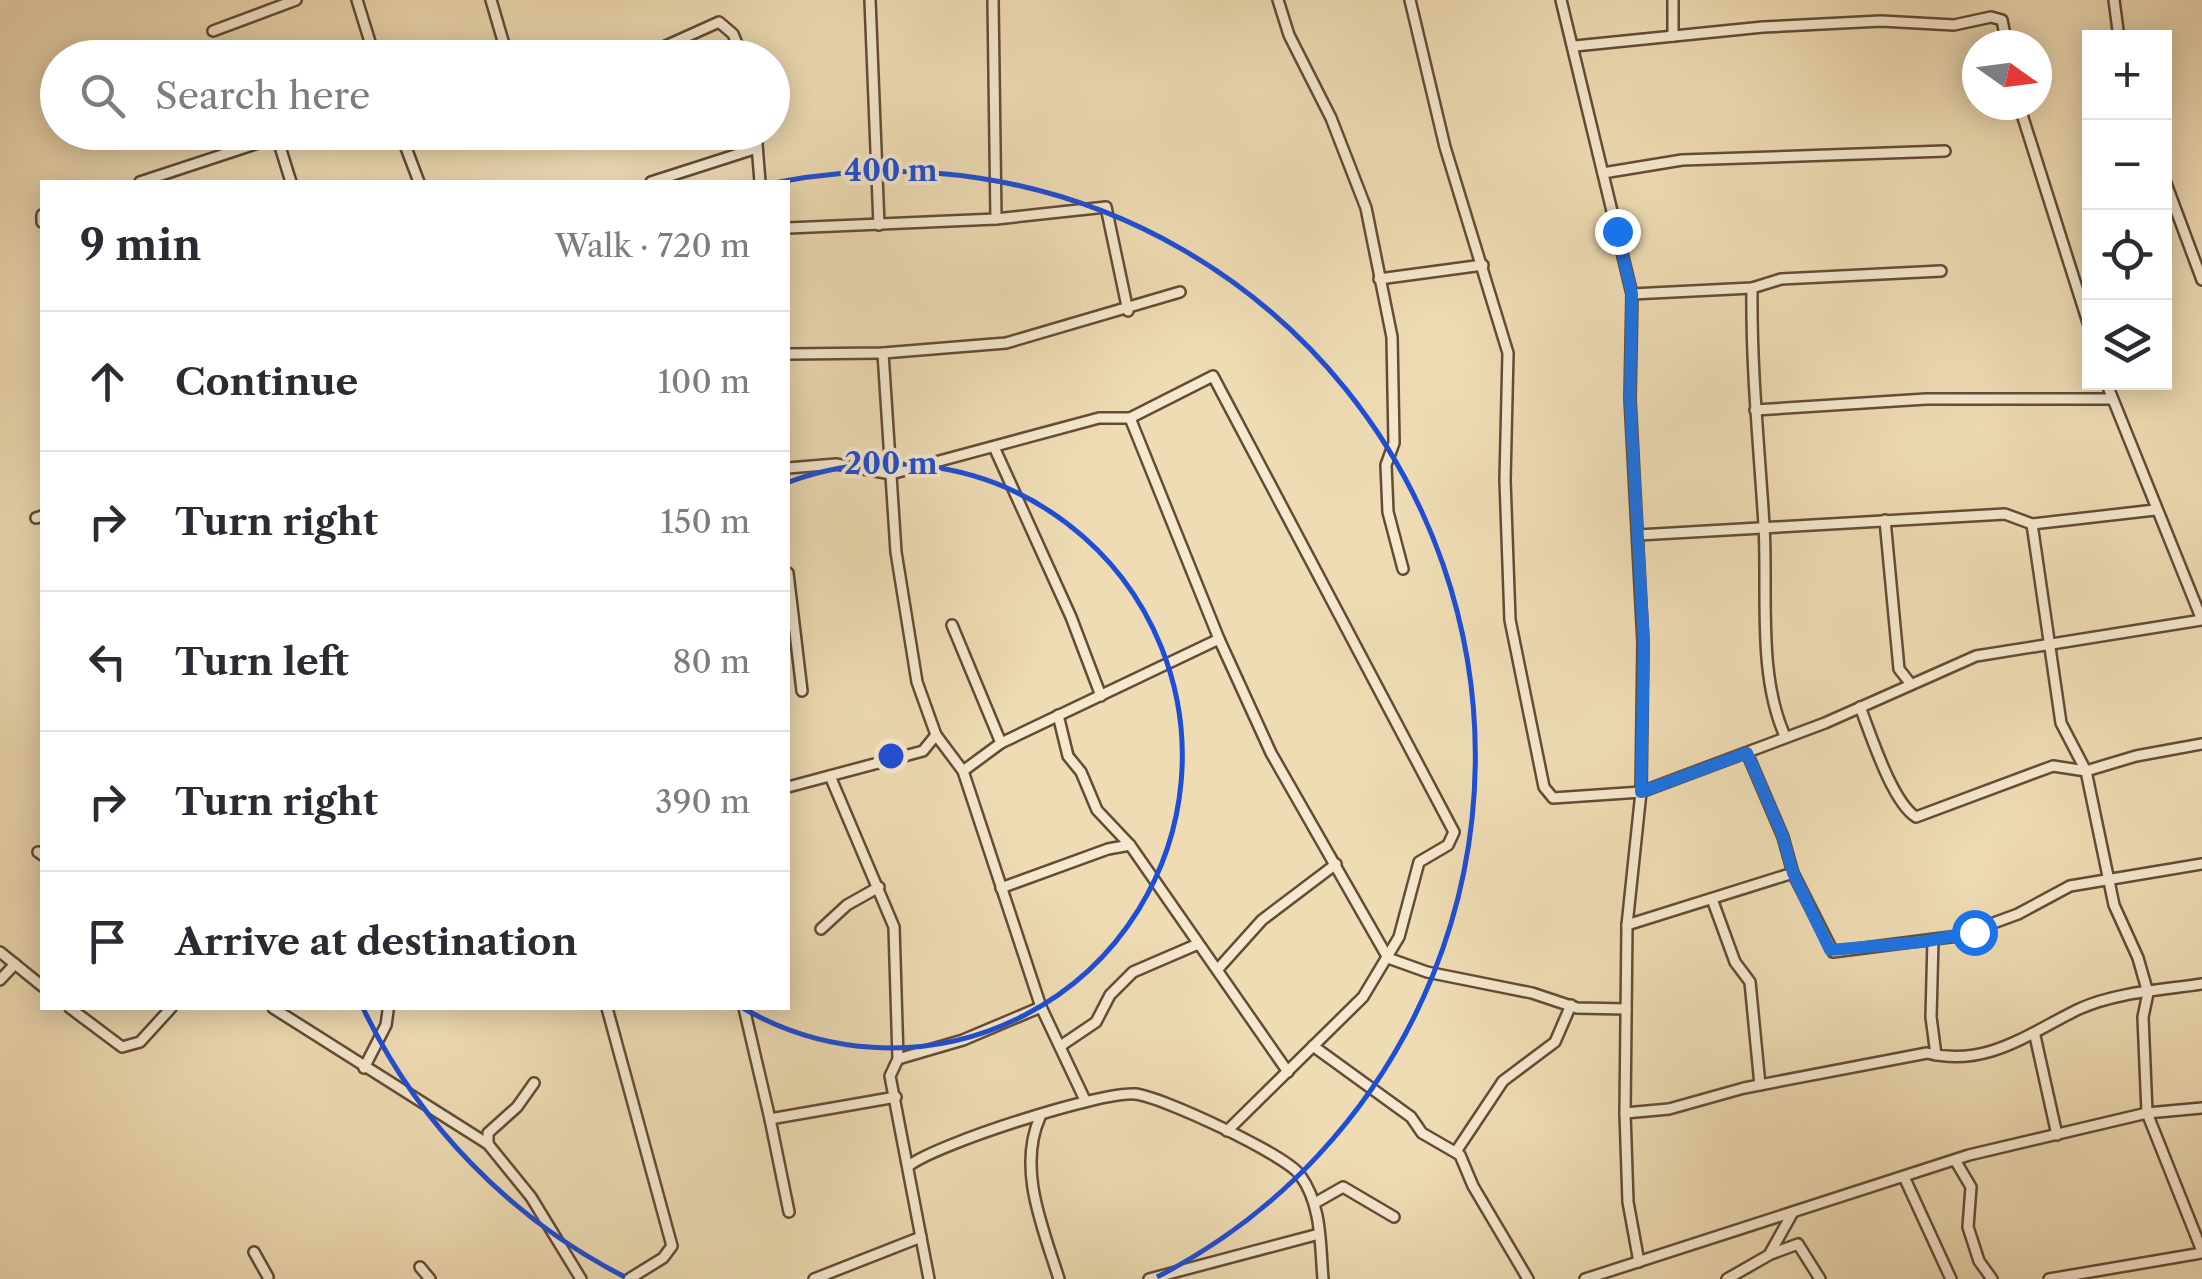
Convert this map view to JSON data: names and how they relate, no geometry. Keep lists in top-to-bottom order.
{
  "north": "right",
  "page": {
    "map_buttons": ["+", "−"],
    "search": "Search here",
    "heading": ["9 min", "Walk · 720 m"],
    "list": [
      ["Continue", "100 m"],
      ["Turn right", "150 m"],
      ["Turn left", "80 m"],
      ["Turn right", "390 m"],
      "Arrive at destination"
    ]
  },
  "rings": ["400 m", "200 m"]
}
